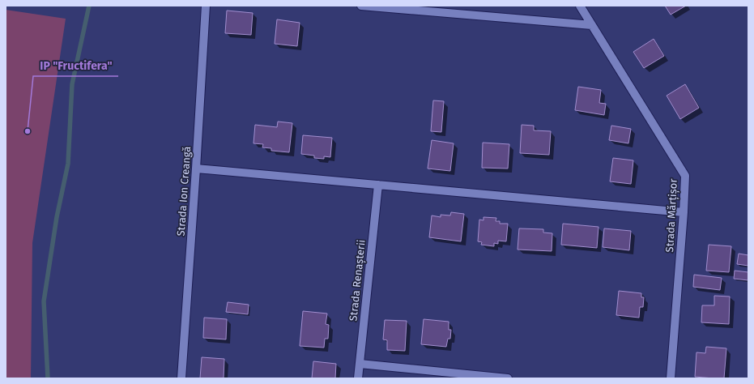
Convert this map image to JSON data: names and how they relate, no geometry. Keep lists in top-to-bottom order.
{
  "streets": {
    "street": ["Strada Ion Creangă", "Strada Mărțișor", "Strada Renașterii"]
  },
  "places": ["IP \"Fructifera\""]
}
